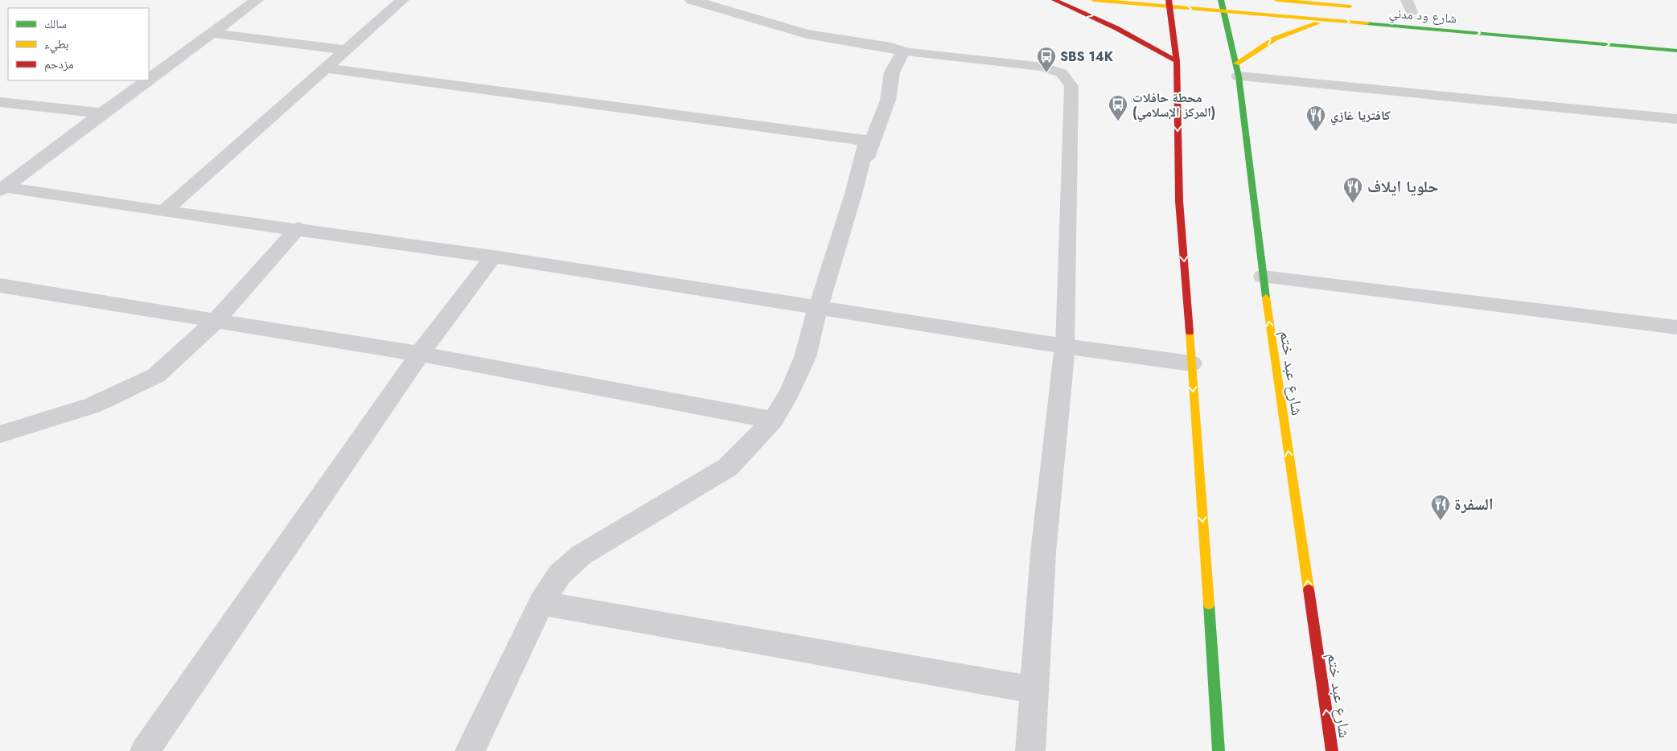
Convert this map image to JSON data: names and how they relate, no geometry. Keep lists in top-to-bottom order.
{
  "streets": {
    "main road": ["شارع ود مدني", "شارع عبد ختم"]
  },
  "crossings": [
    ["شارع ود مدني", "شارع عبد ختم"]
  ],
  "one_way": ["شارع ود مدني", "شارع عبد ختم"],
  "places": {
    "bus stop": ["SBS 14K", "محطة حافلات (المركز الإسلامي)"],
    "restaurant": ["كافتريا غازي", "حلويا ايلاف", "السفرة"]
  },
  "legend": ["سالك", "بطيء", "مزدحم"]
}
